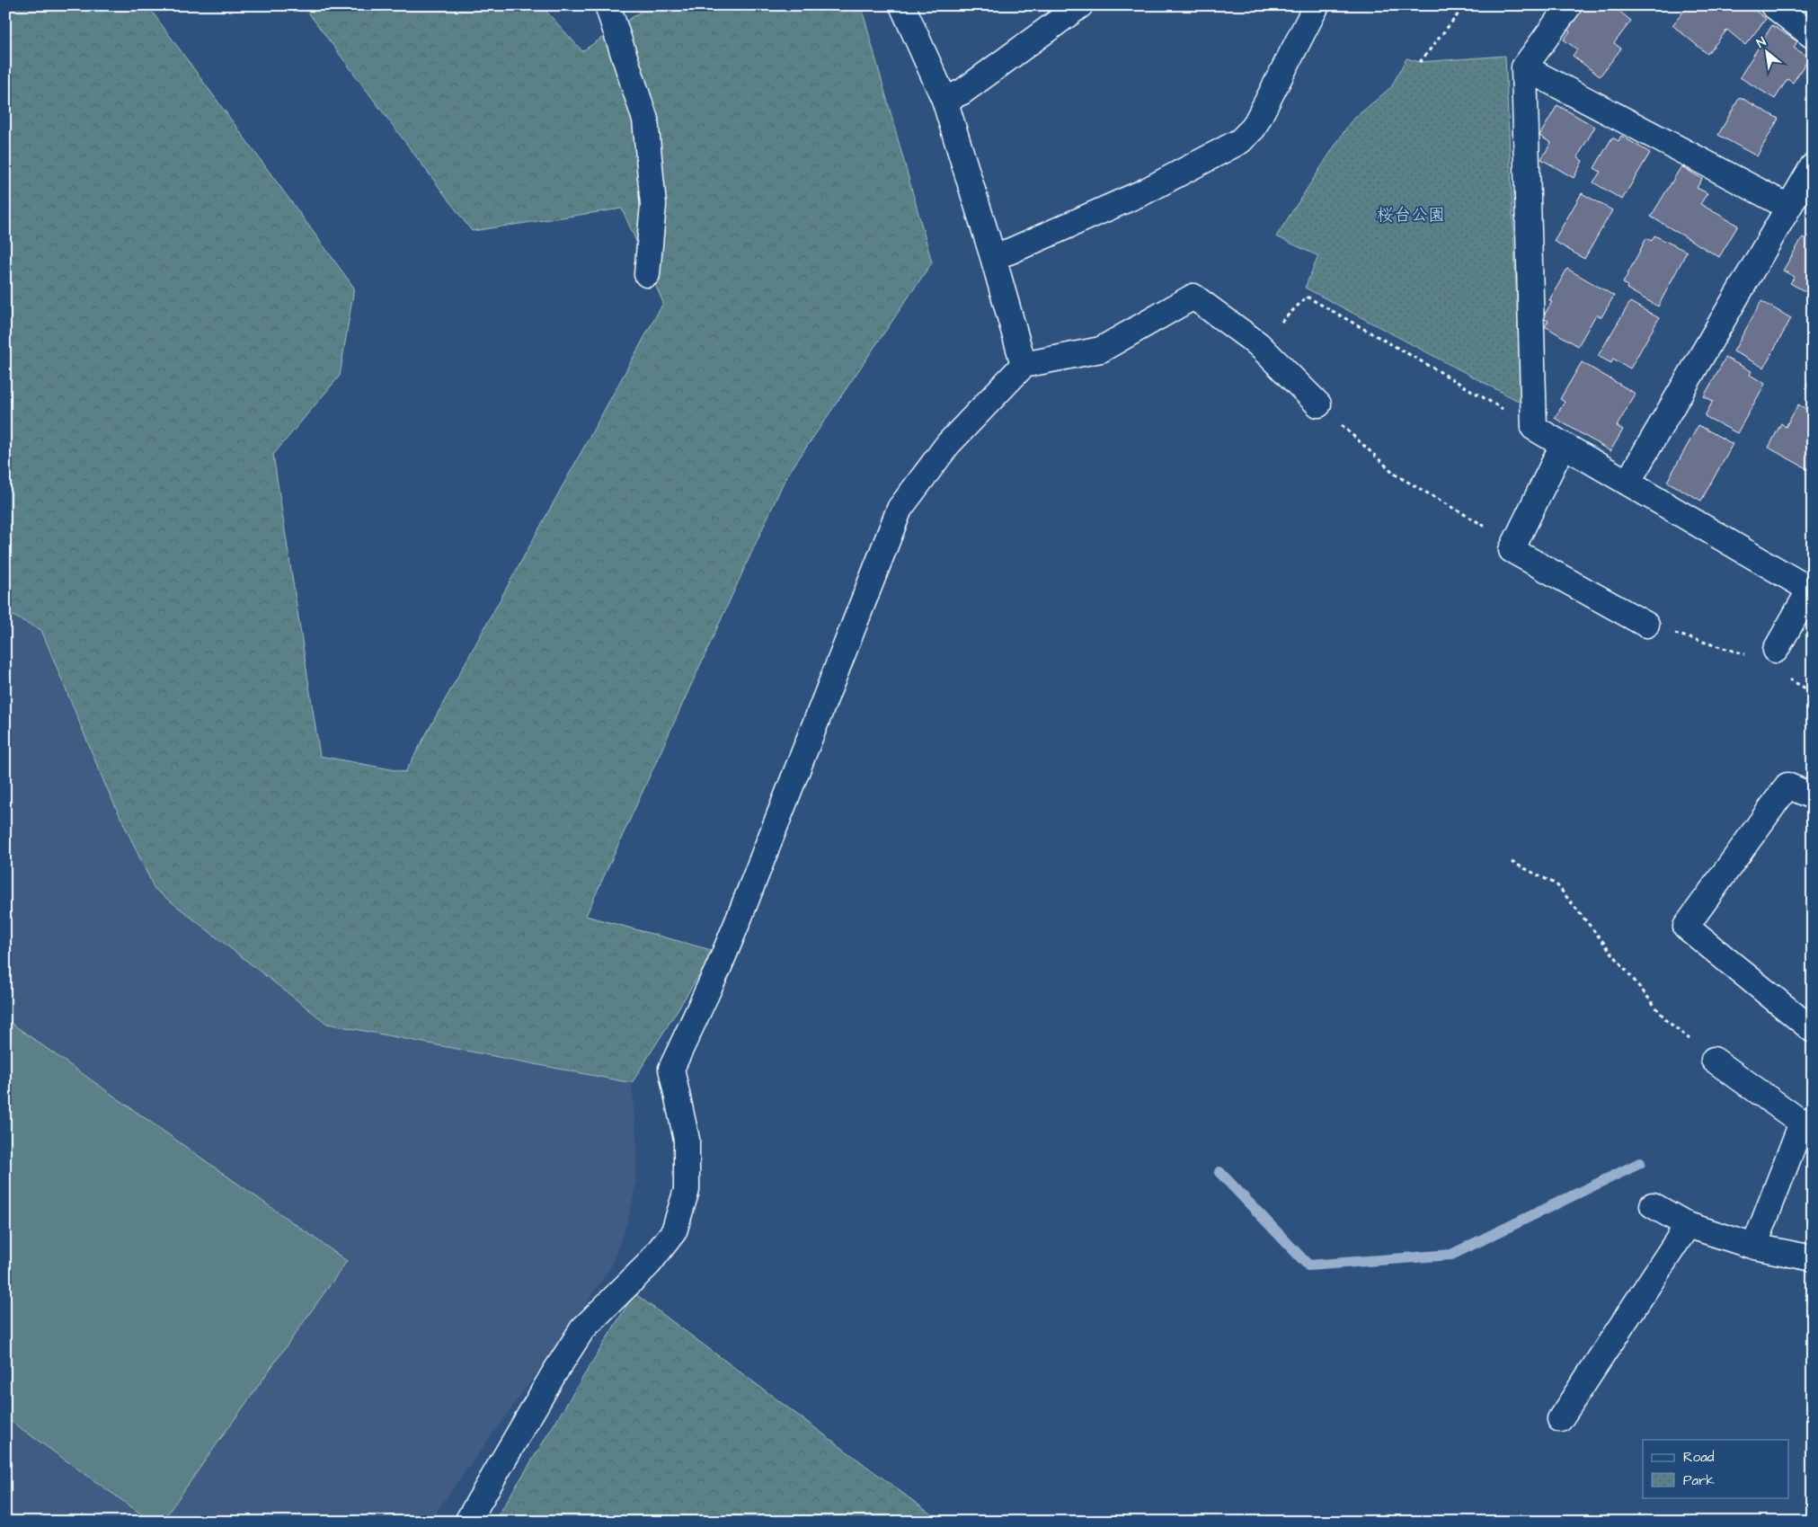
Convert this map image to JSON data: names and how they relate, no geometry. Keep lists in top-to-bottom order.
{
  "parks": ["桜台公園"],
  "legend": ["Road", "Park"],
  "north": "top left"
}
